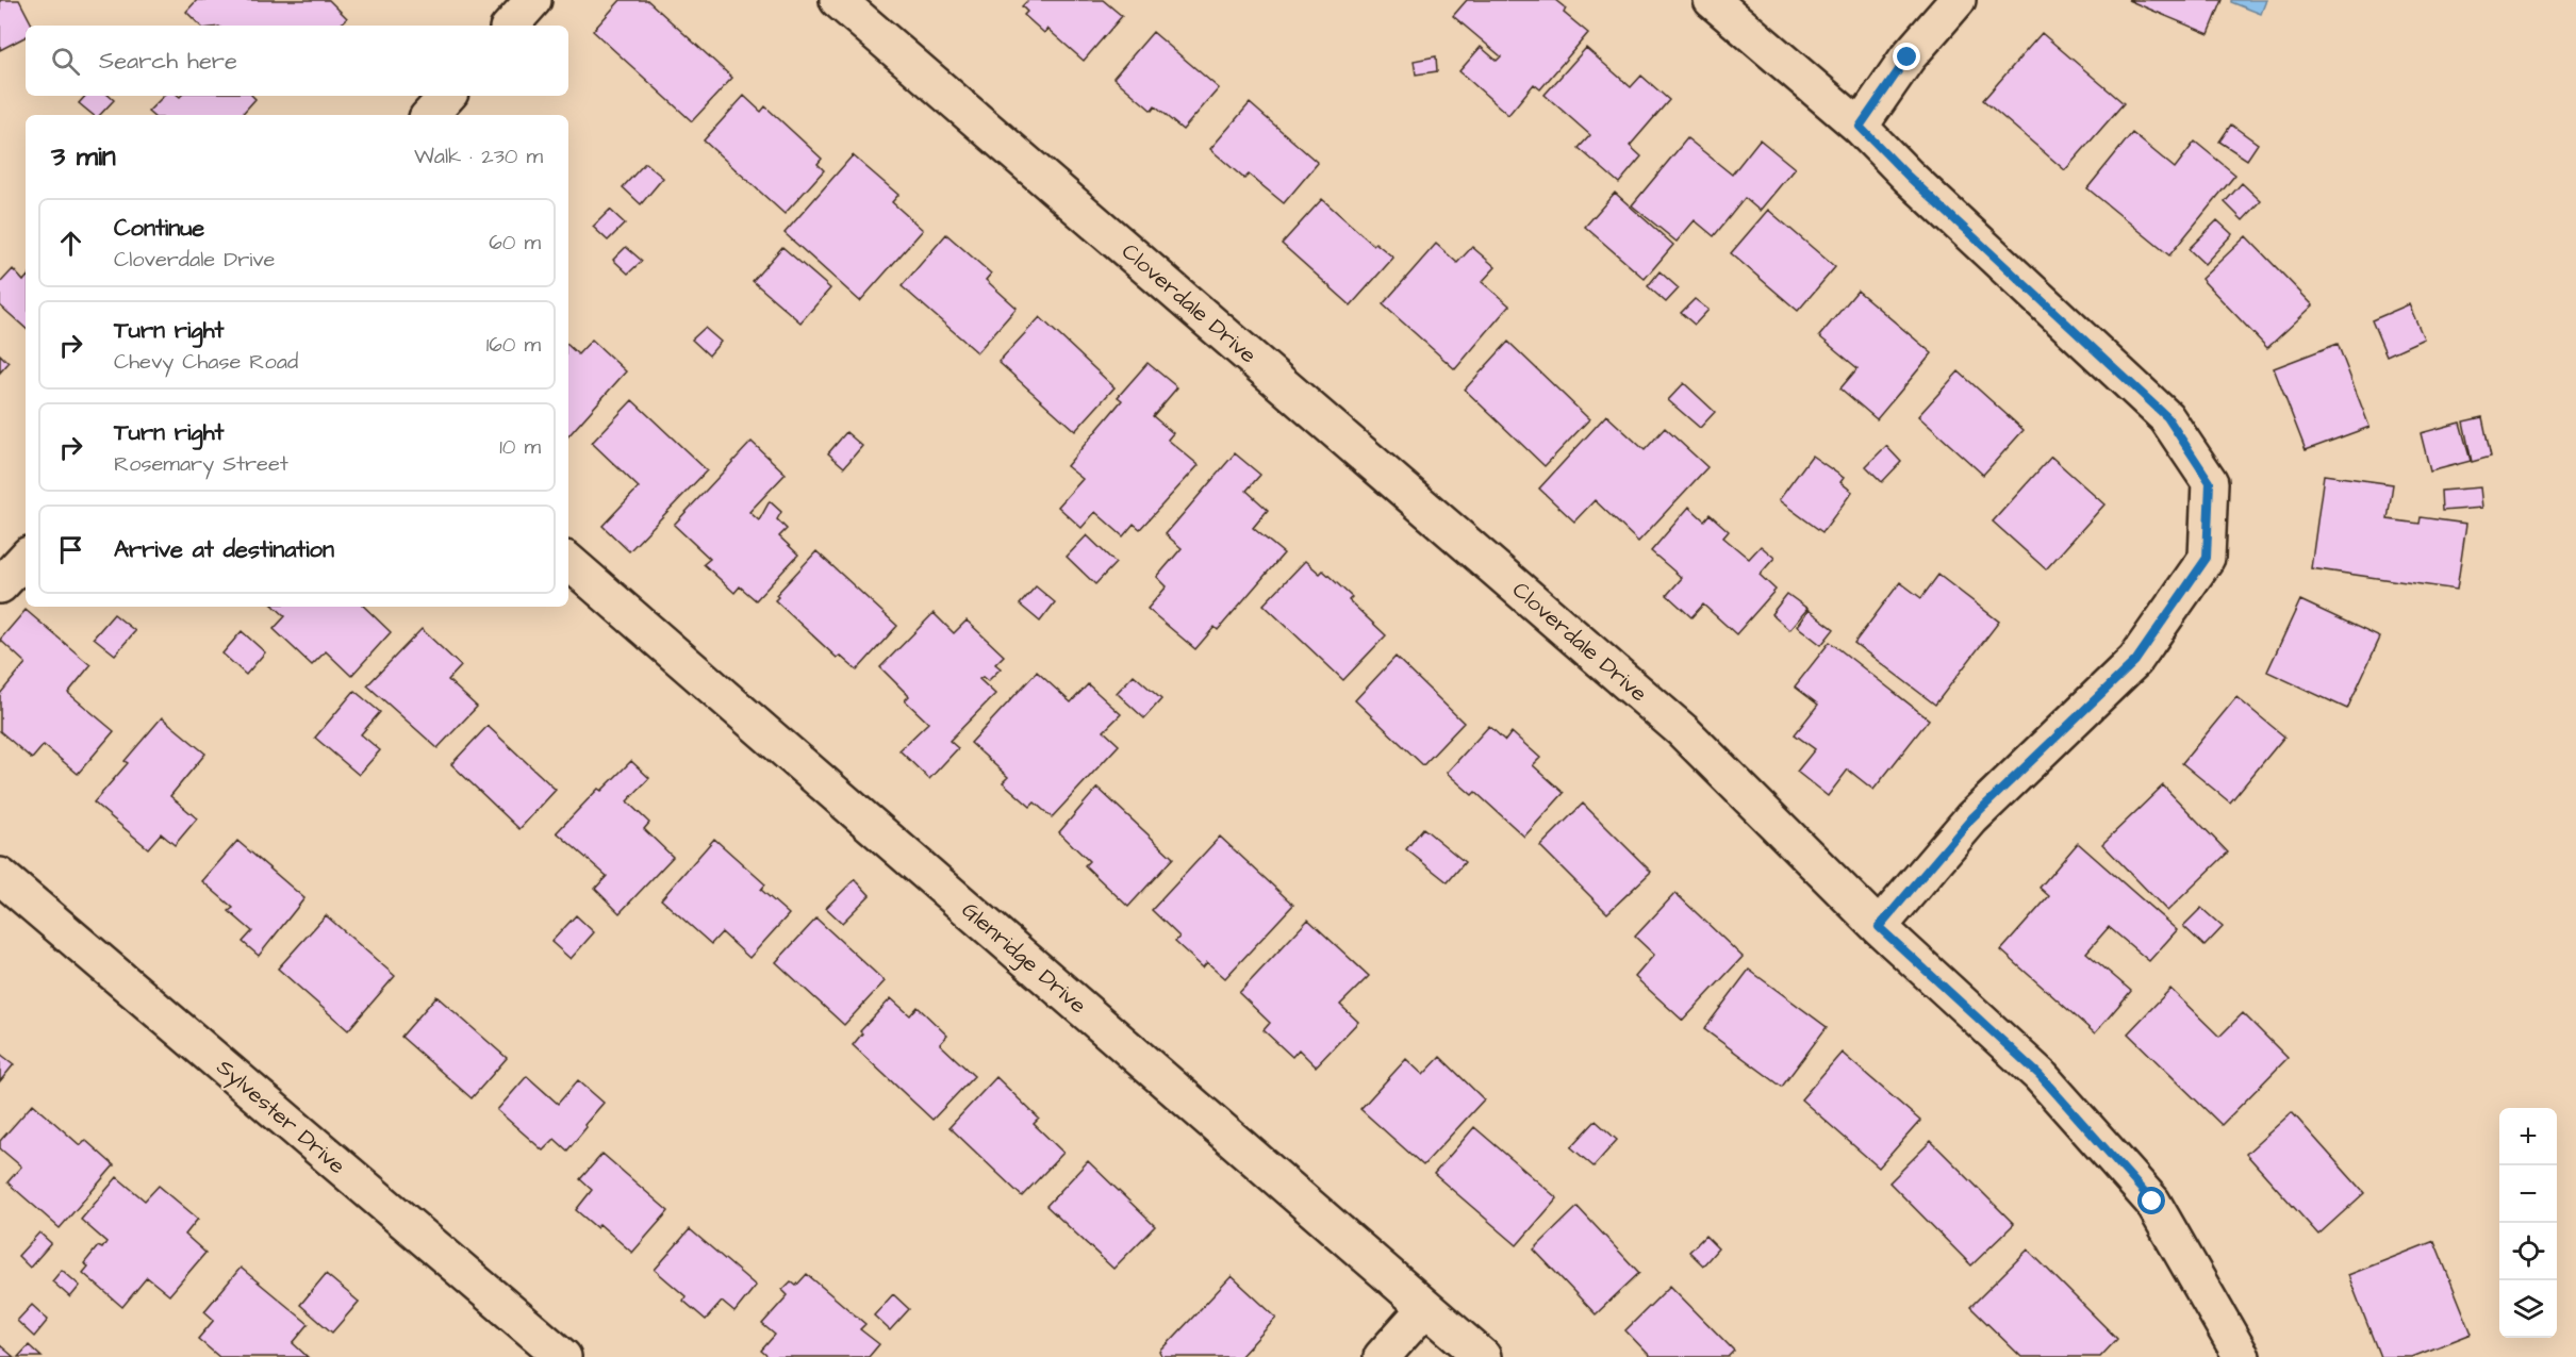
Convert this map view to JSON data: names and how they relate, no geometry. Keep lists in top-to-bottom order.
{
  "streets": {
    "street": ["Cloverdale Drive", "Glenridge Drive", "Sylvester Drive"]
  },
  "page": {
    "search": "Search here",
    "heading": ["3 min", "Walk · 230 m"],
    "list": [
      ["Continue", "Cloverdale Drive", "60 m"],
      ["Turn right", "Chevy Chase Road", "160 m"],
      ["Turn right", "Rosemary Street", "10 m"],
      "Arrive at destination"
    ],
    "map_buttons": ["+", "−"]
  }
}
